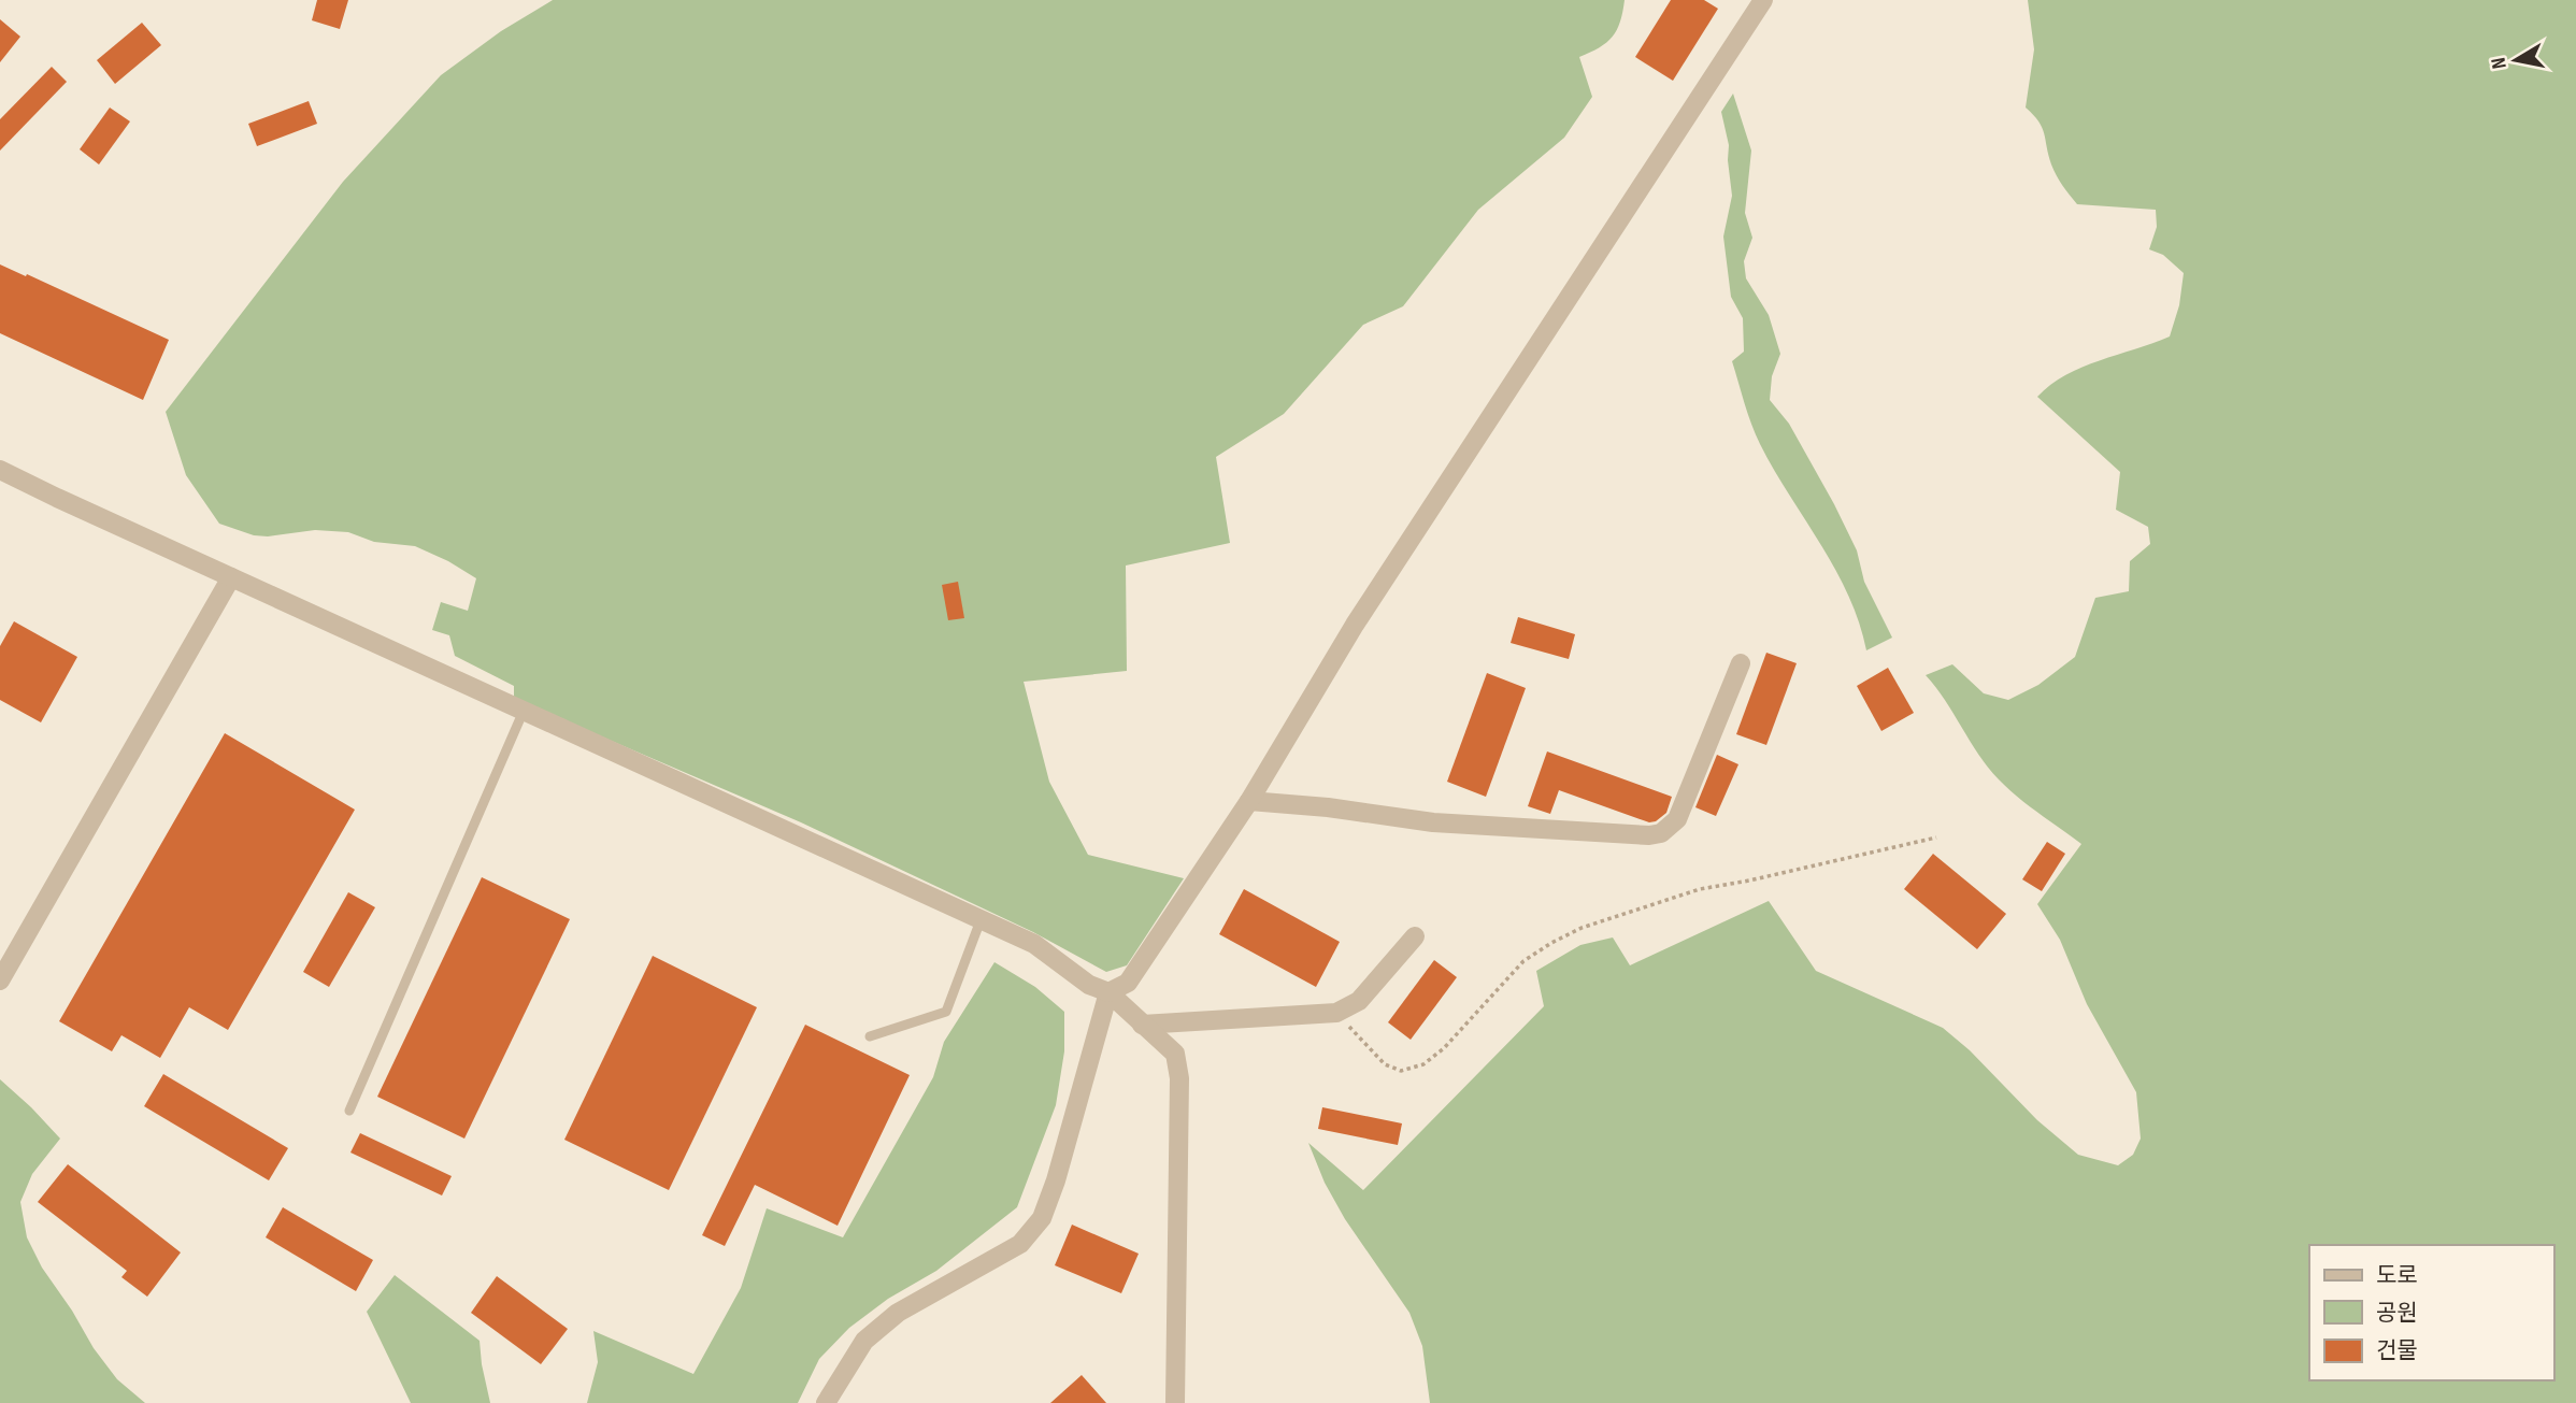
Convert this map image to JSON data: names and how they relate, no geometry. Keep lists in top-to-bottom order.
{
  "legend": ["도로", "공원", "건물"],
  "north": "left"
}
